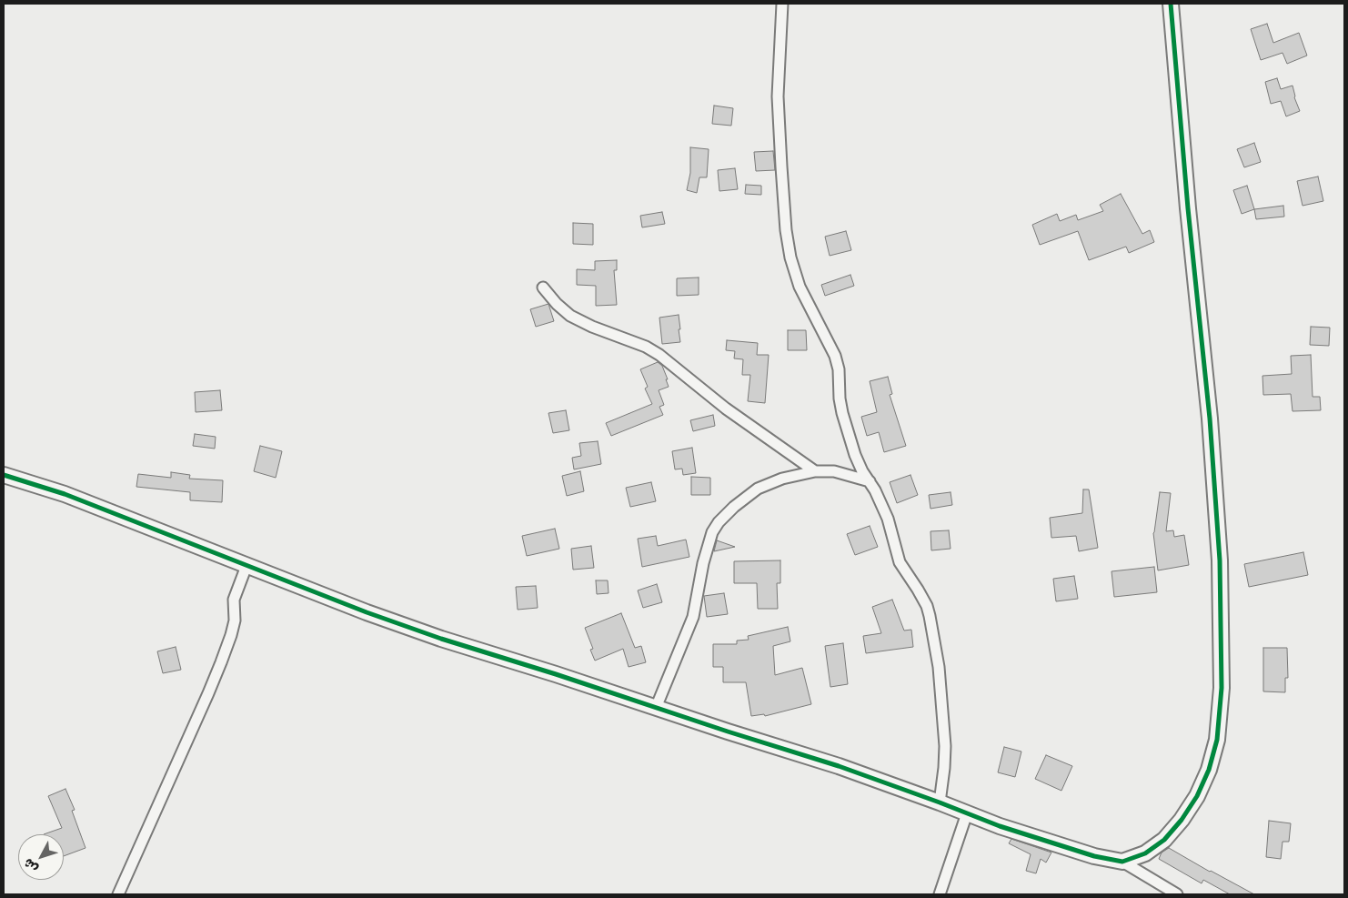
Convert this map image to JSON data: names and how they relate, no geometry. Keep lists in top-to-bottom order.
{
  "north": "bottom left"
}
